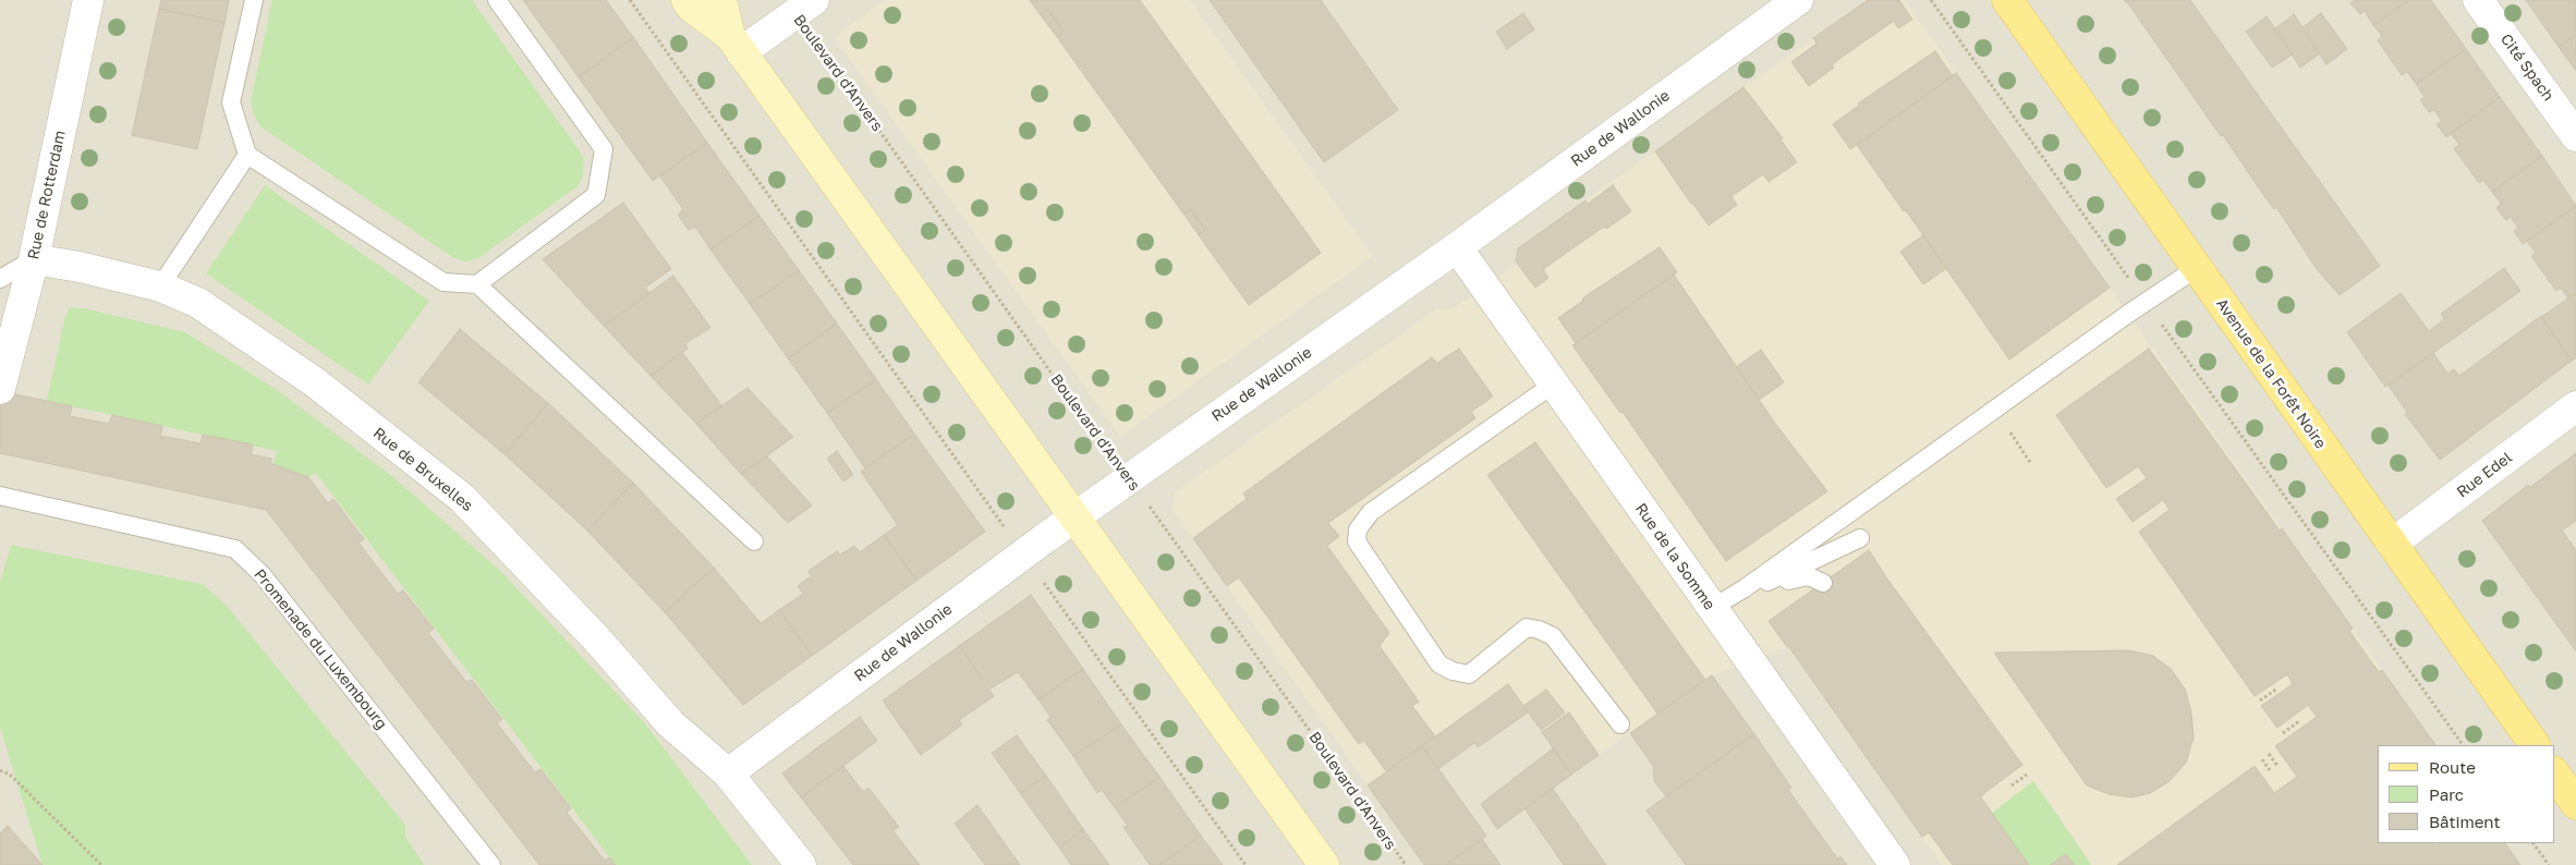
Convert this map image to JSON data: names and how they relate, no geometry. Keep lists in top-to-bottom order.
{
  "streets": {
    "main road": ["Avenue de la Forêt Noire"],
    "street": [
      "Cité Spach",
      "Rue de Wallonie",
      "Rue de Rotterdam",
      "Rue de Bruxelles",
      "Rue Edel",
      "Rue de la Somme"
    ],
    "lane": ["Promenade du Luxembourg"],
    "path": ["Boulevard d'Anvers"]
  },
  "crossings": [
    ["Boulevard d'Anvers", "Rue de Wallonie"],
    ["Rue de Wallonie", "Rue de Bruxelles"],
    ["Rue de Wallonie", "Rue de la Somme"],
    ["Rue de Rotterdam", "Rue de Bruxelles"],
    ["Avenue de la Forêt Noire", "Rue Edel"]
  ],
  "legend": ["Route", "Parc", "Bâtiment"]
}
